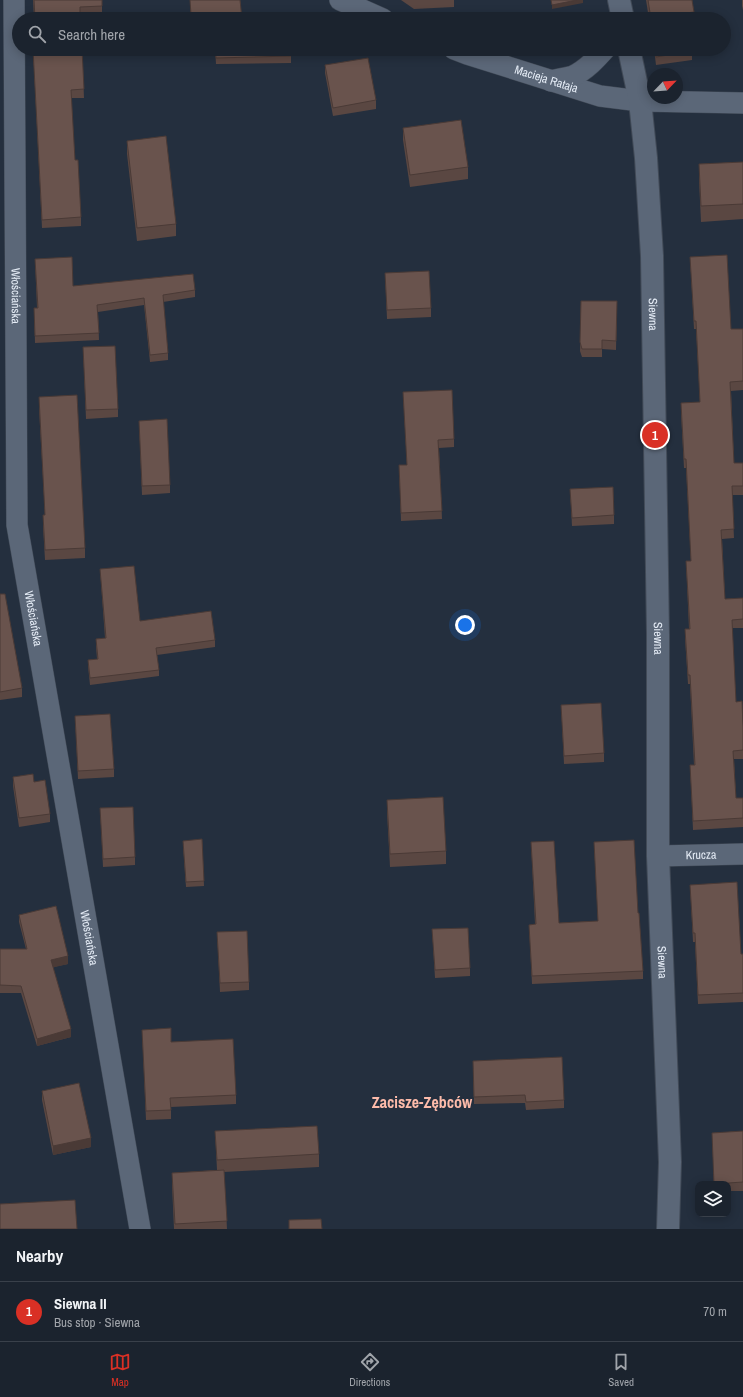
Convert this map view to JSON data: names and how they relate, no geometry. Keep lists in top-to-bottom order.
{
  "streets": {
    "street": [
      "Macieja Rataja",
      "Włościańska",
      "Siewna",
      "Krucza"
    ]
  },
  "crossings": [
    ["Macieja Rataja", "Siewna"],
    ["Siewna", "Krucza"]
  ],
  "districts": ["Zacisze-Zębców"],
  "north": "top right",
  "page": {
    "search": "Search here",
    "pins": "1",
    "heading": "Nearby",
    "list": [
      {
        "mark": "1",
        "name": "Siewna II",
        "note": "Bus stop · Siewna",
        "value": "70 m"
      }
    ],
    "nav": ["Map", "Directions", "Saved"]
  }
}
